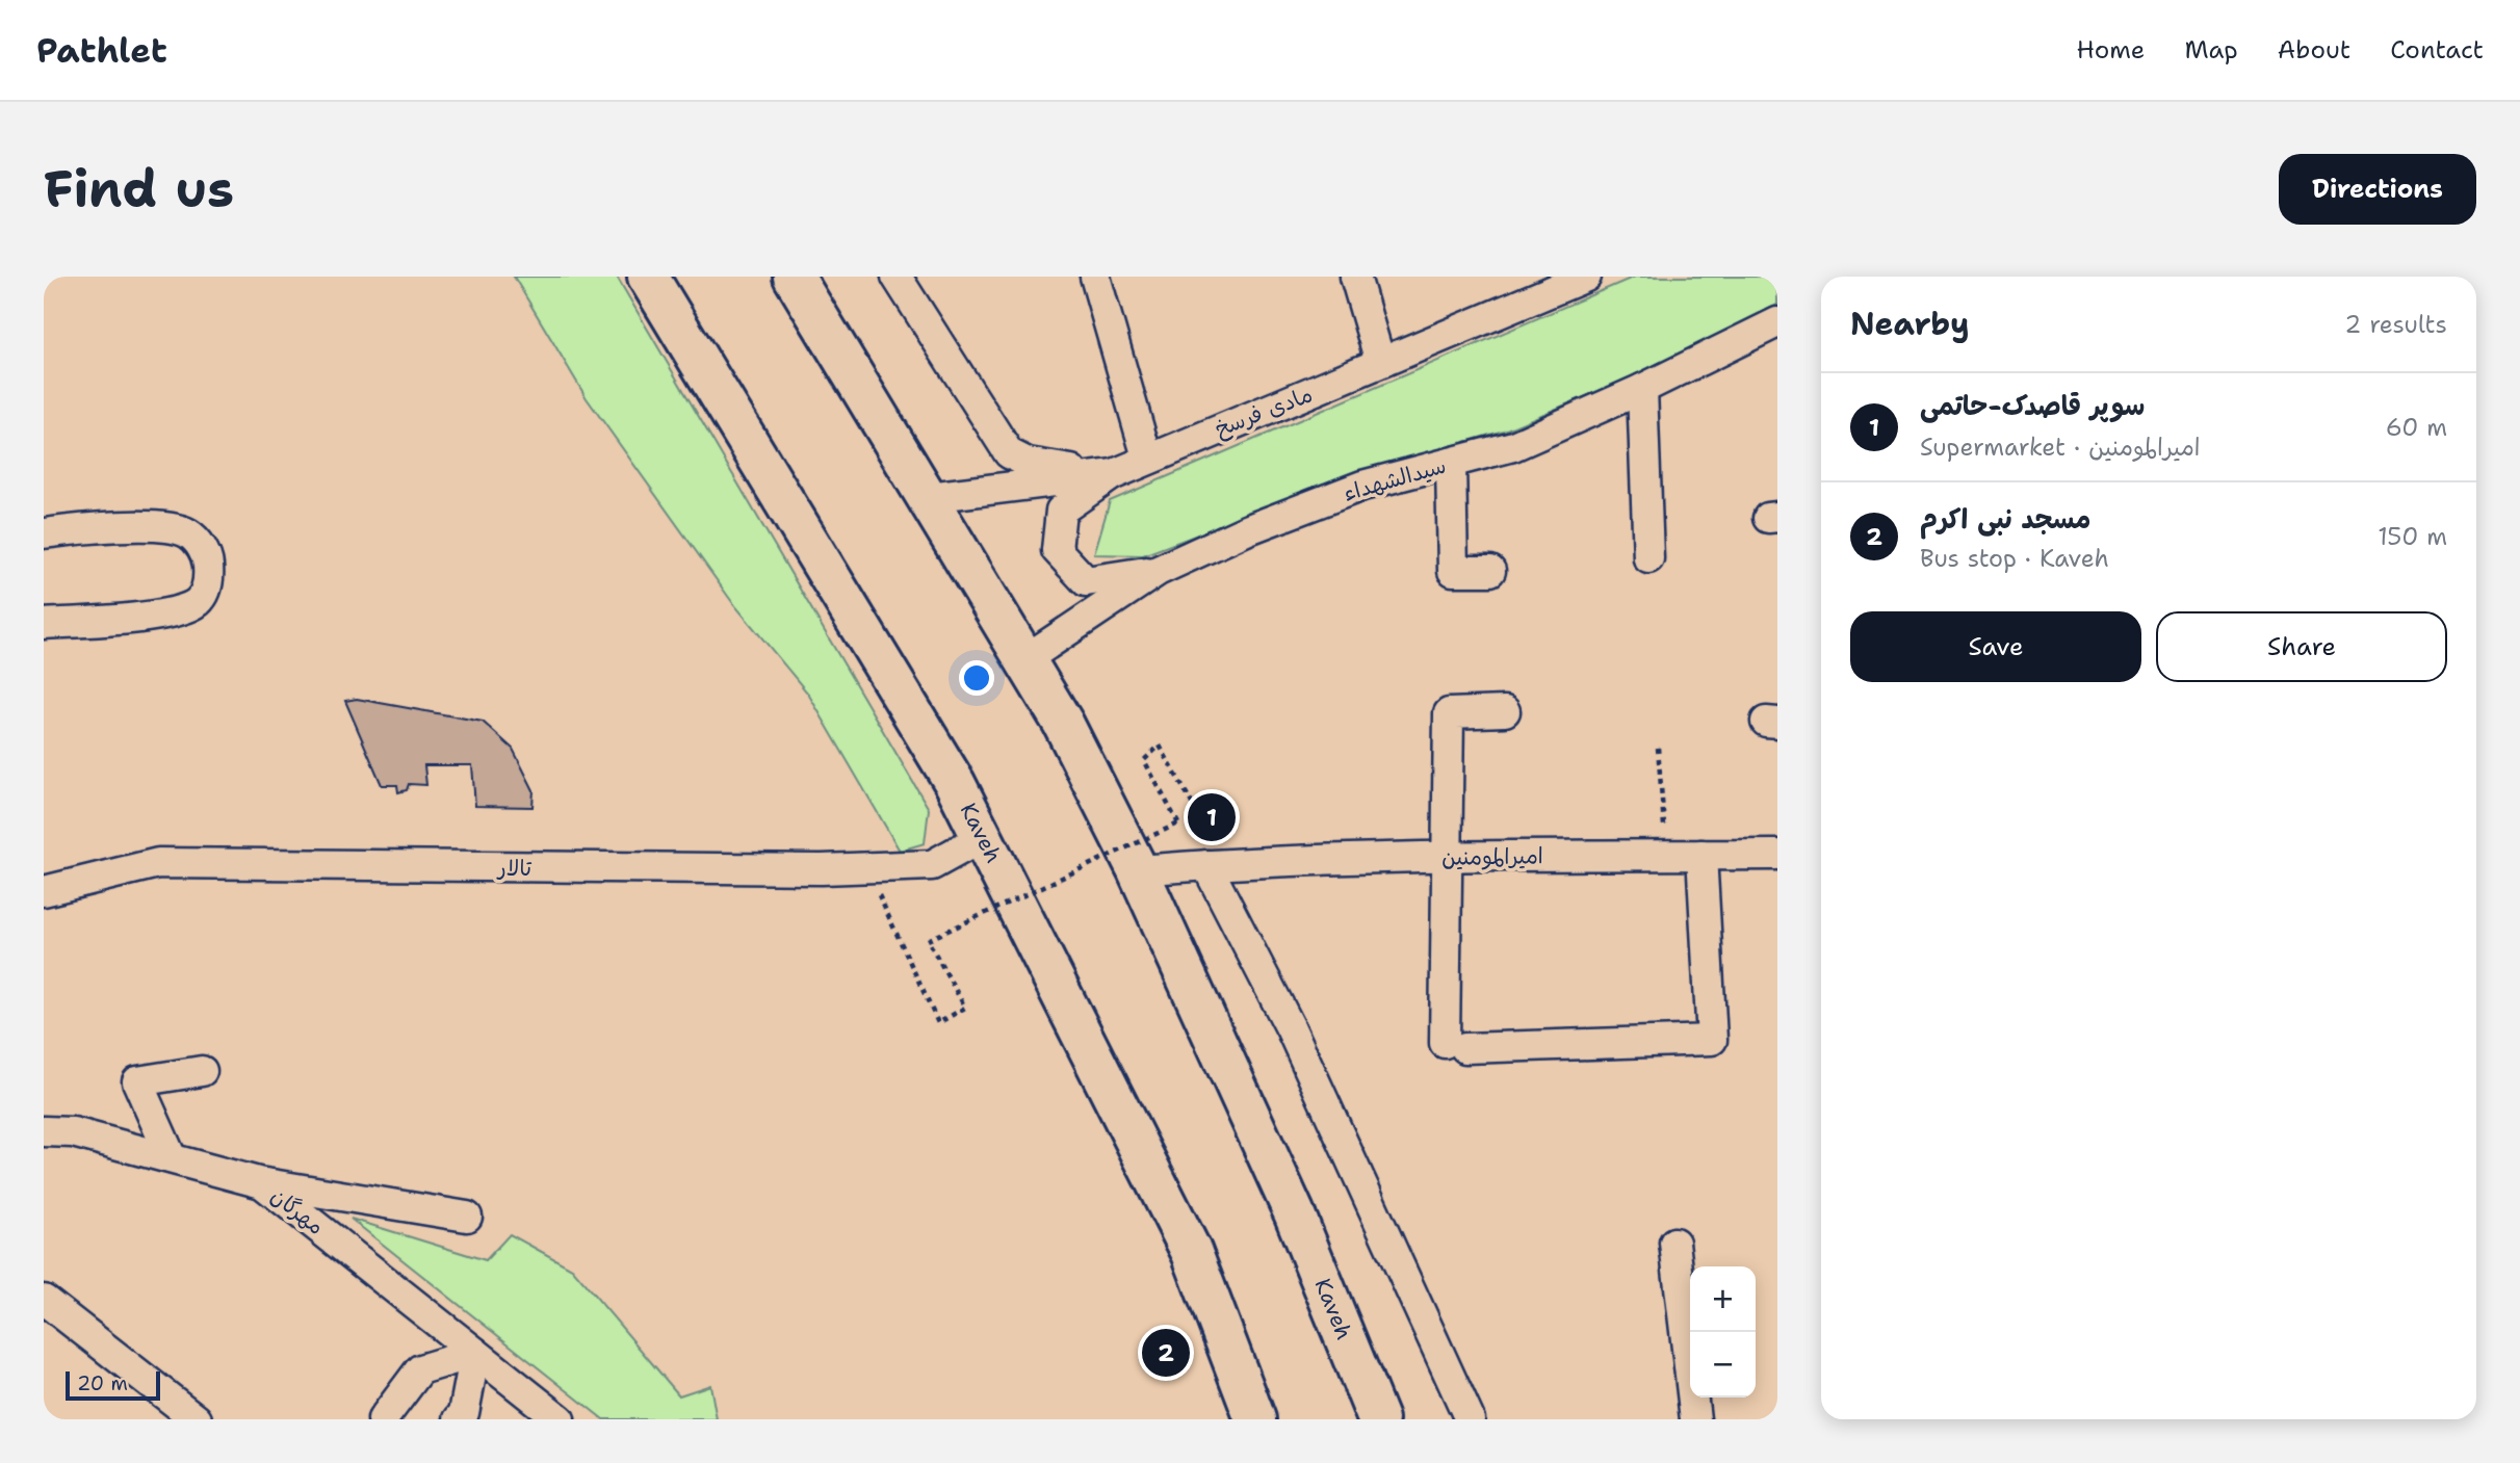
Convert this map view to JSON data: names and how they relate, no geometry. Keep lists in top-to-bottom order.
{
  "streets": {
    "main road": ["Kaveh"],
    "street": [
      "مادی فرسخ",
      "سیدالشهداء",
      "امیرالمومنین",
      "تالار",
      "مهرگان"
    ]
  },
  "crossings": [
    ["مادی فرسخ", "Kaveh"],
    ["سیدالشهداء", "Kaveh"],
    ["Kaveh", "امیرالمومنین"],
    ["Kaveh", "تالار"]
  ],
  "scale_bar": "20 m",
  "page": {
    "header": "Pathlet",
    "nav": [
      "Home",
      "Map",
      "About",
      "Contact"
    ],
    "buttons": [
      "Directions",
      ["Save", "Share"]
    ],
    "title": "Find us",
    "heading": ["Nearby", "2 results"],
    "list": [
      {
        "mark": "1",
        "name": "سوپر قاصدک-حاتمی",
        "note": "Supermarket · امیرالمومنین",
        "value": "60 m"
      },
      {
        "mark": "2",
        "name": "مسجد نبی اکرم",
        "note": "Bus stop · Kaveh",
        "value": "150 m"
      }
    ],
    "pins": ["1", "2"],
    "map_buttons": ["+", "−"],
    "scale": "20 m"
  }
}
